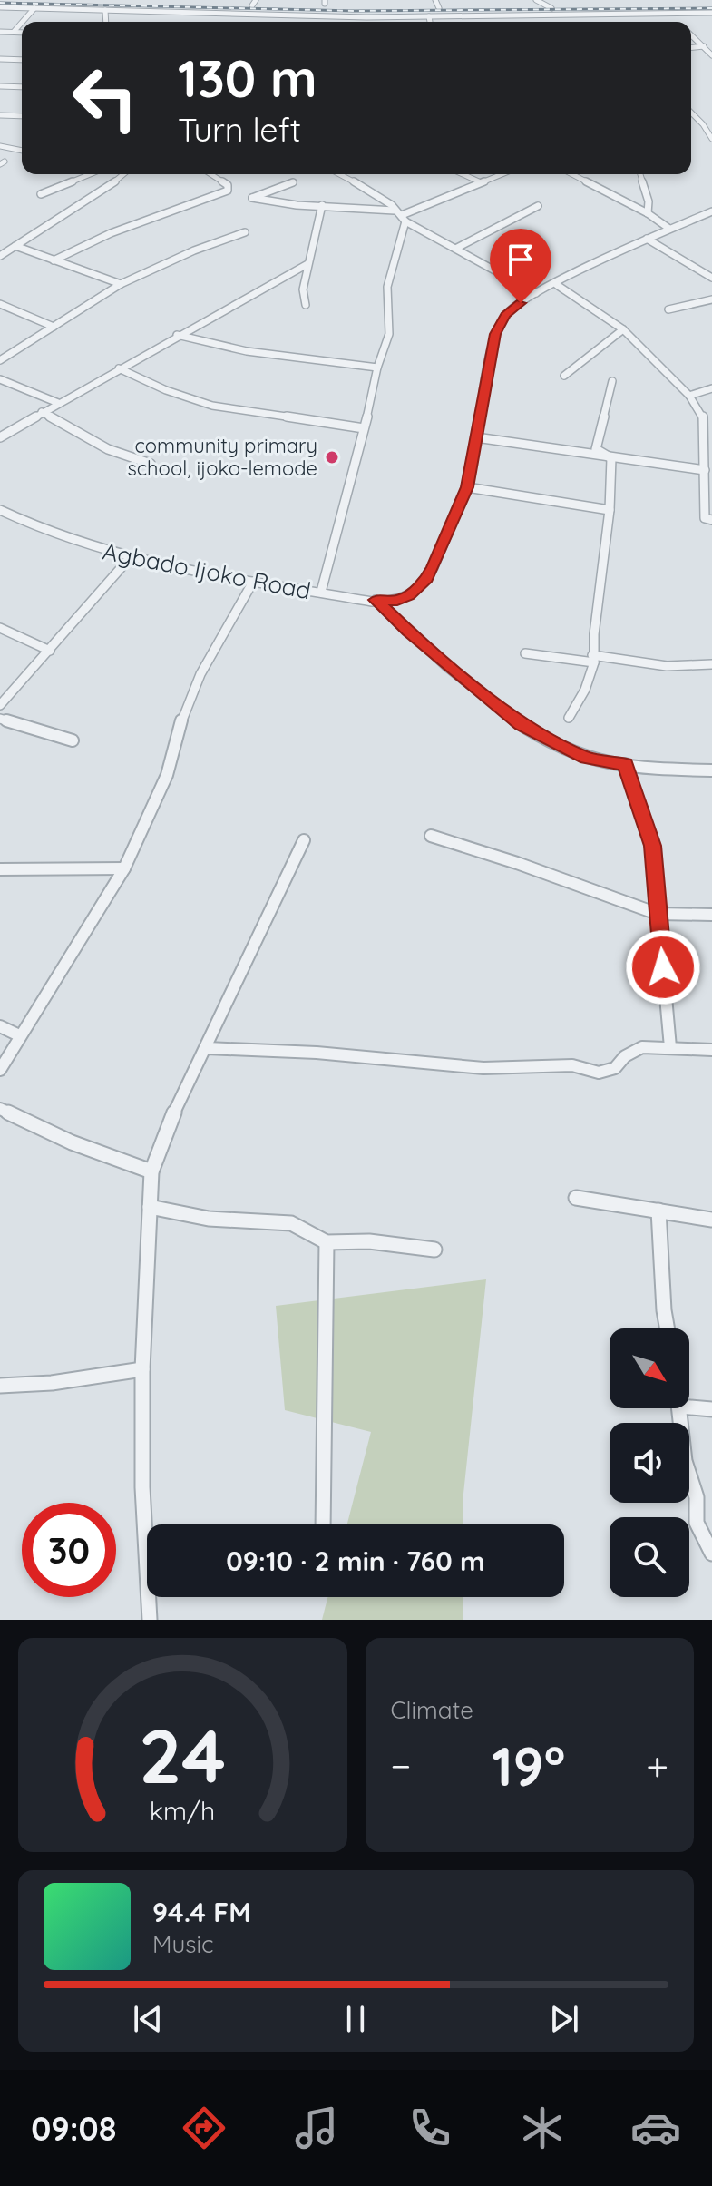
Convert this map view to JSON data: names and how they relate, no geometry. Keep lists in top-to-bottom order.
{
  "streets": {
    "street": ["Agbado Ijoko Road"]
  },
  "places": ["community primary school, ijoko-lemode"],
  "north": "bottom right",
  "page": {
    "turn": ["130 m", "Turn left"],
    "limit": "30",
    "trip": "09:10 · 2 min · 760 m",
    "tile": "Climate",
    "heat": ["−", "19°", "+"],
    "song": ["94.4 FM", "Music"],
    "tabs": "09:08",
    "gauge": ["24", "km/h"]
  }
}
